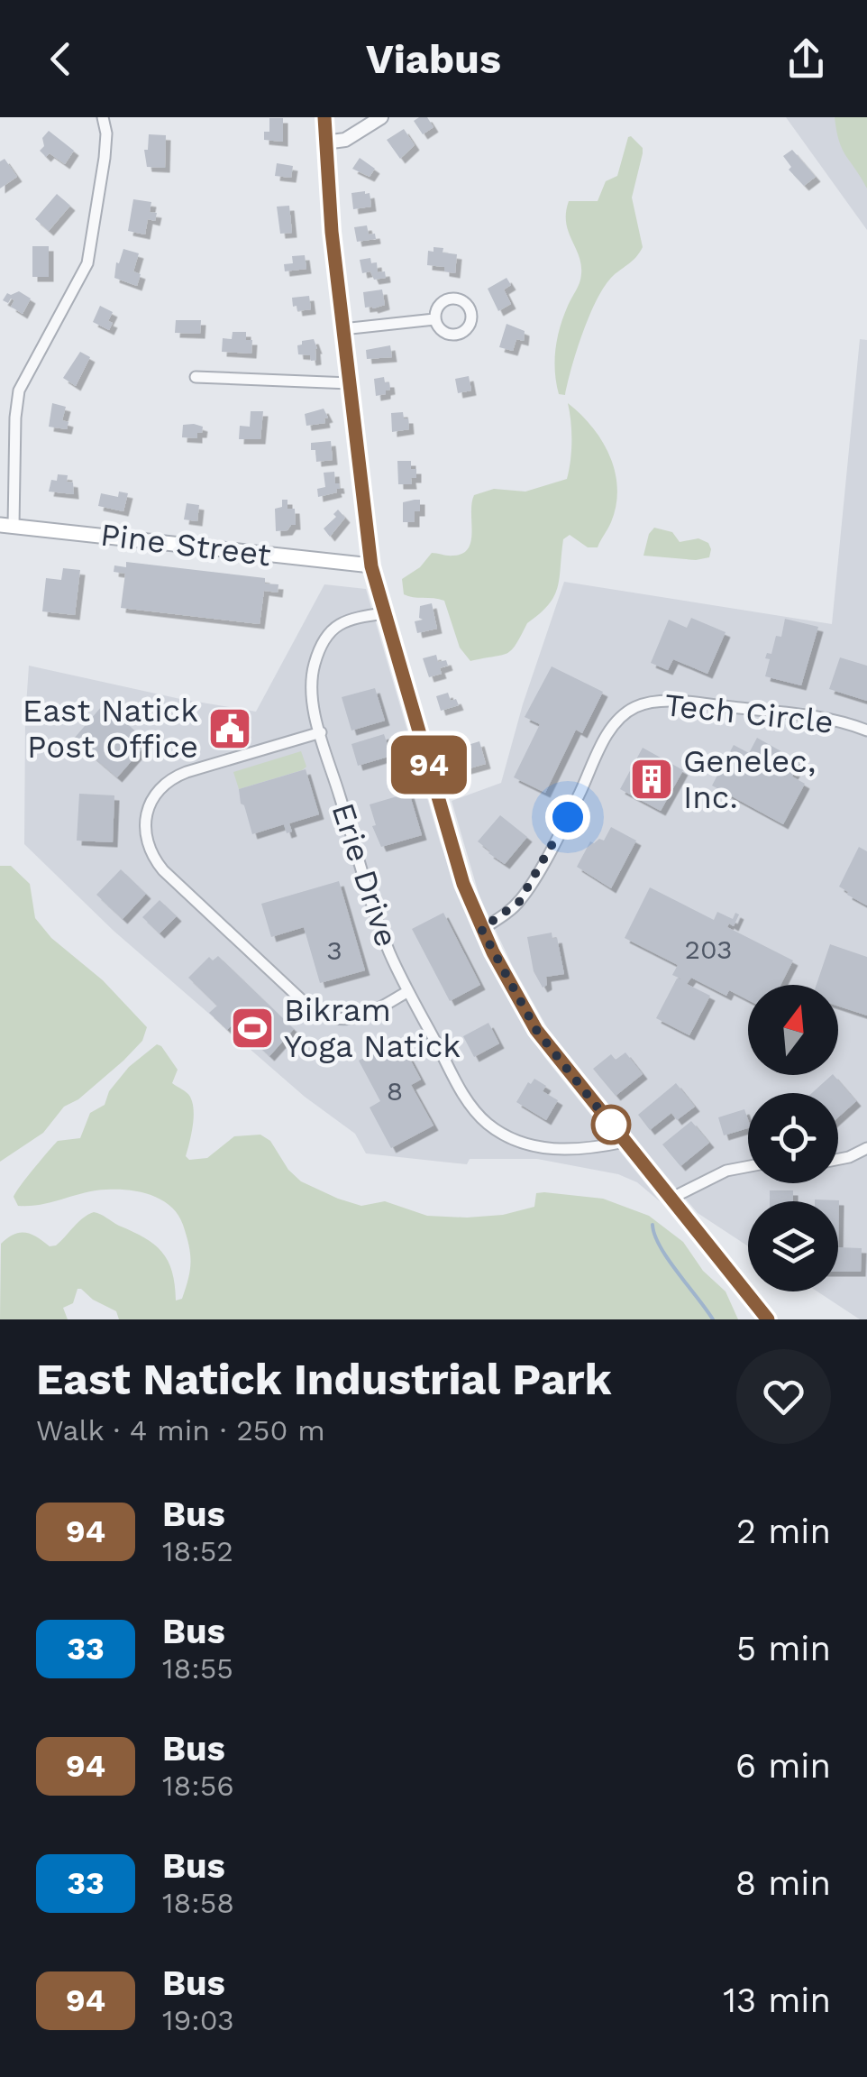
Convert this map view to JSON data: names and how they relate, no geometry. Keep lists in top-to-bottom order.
{
  "streets": {
    "main road": ["Pine Street"],
    "street": ["Tech Circle", "Erie Drive"]
  },
  "places": {
    "public building": ["East Natick Post Office"],
    "building": ["Genelec, Inc."],
    "sports": ["Bikram Yoga Natick"]
  },
  "lines": ["bus line 94"],
  "house_numbers": ["203", "3", "8"],
  "north": "top",
  "page": {
    "header": "Viabus",
    "on_map": "94",
    "heading": ["East Natick Industrial Park", "Walk · 4 min · 250 m"],
    "list": [
      {
        "mark": "94",
        "name": "Bus",
        "note": "18:52",
        "value": "2 min"
      },
      {
        "mark": "33",
        "name": "Bus",
        "note": "18:55",
        "value": "5 min"
      },
      {
        "mark": "94",
        "name": "Bus",
        "note": "18:56",
        "value": "6 min"
      },
      {
        "mark": "33",
        "name": "Bus",
        "note": "18:58",
        "value": "8 min"
      },
      {
        "mark": "94",
        "name": "Bus",
        "note": "19:03",
        "value": "13 min"
      }
    ]
  }
}
